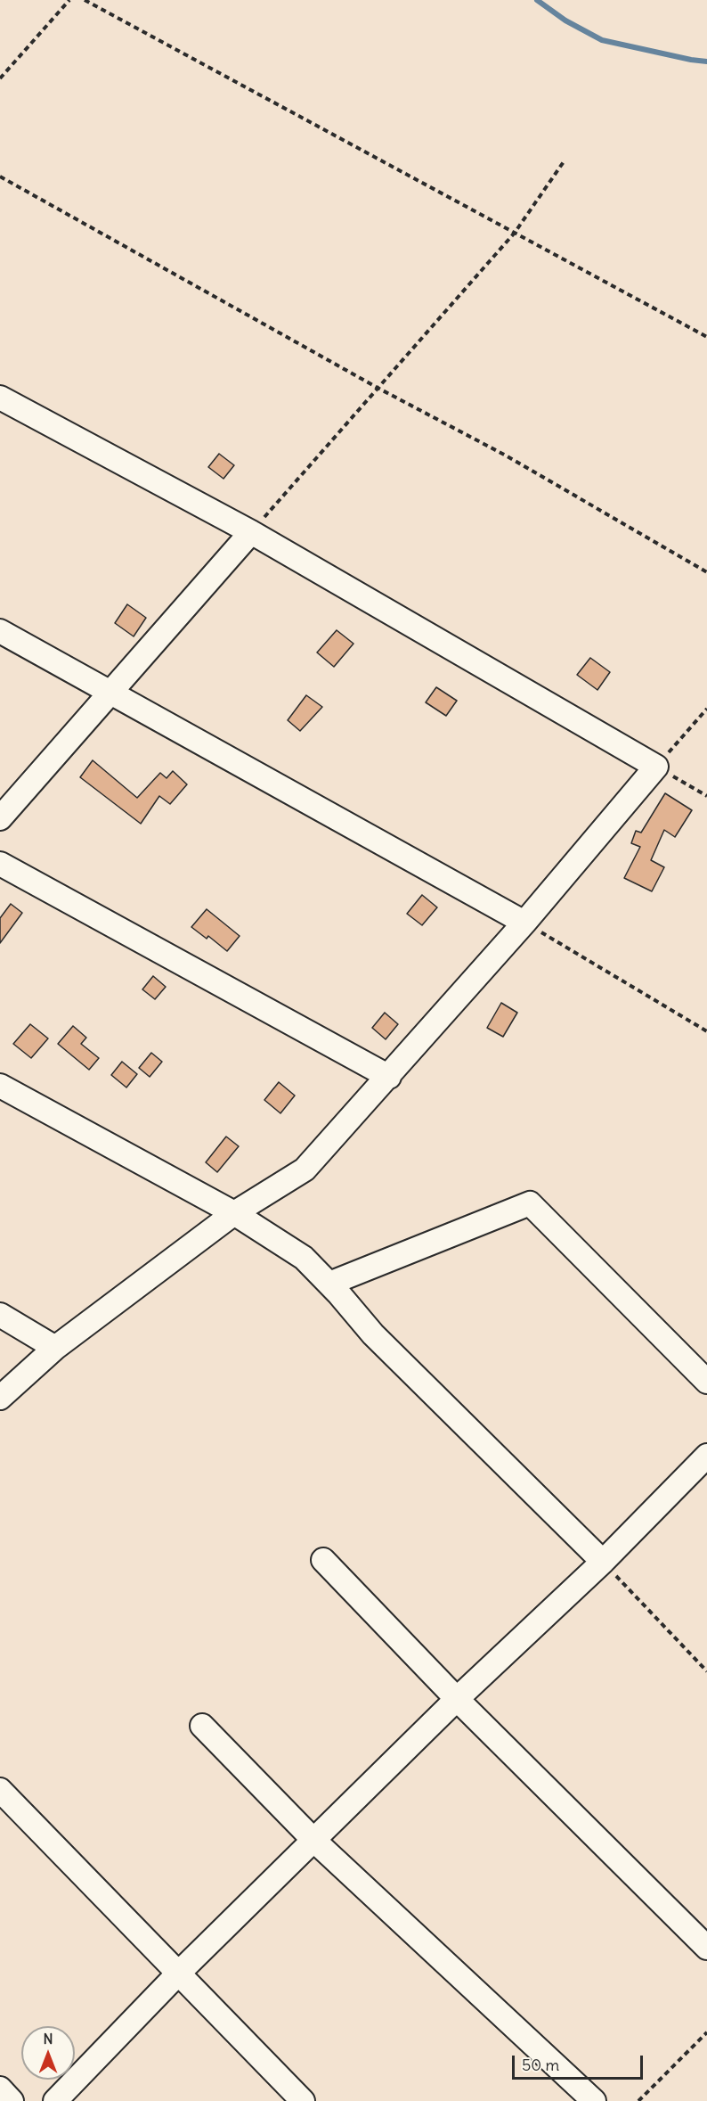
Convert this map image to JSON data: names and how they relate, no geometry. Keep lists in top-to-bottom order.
{
  "scale_bar": "50 m",
  "north": "top"
}
